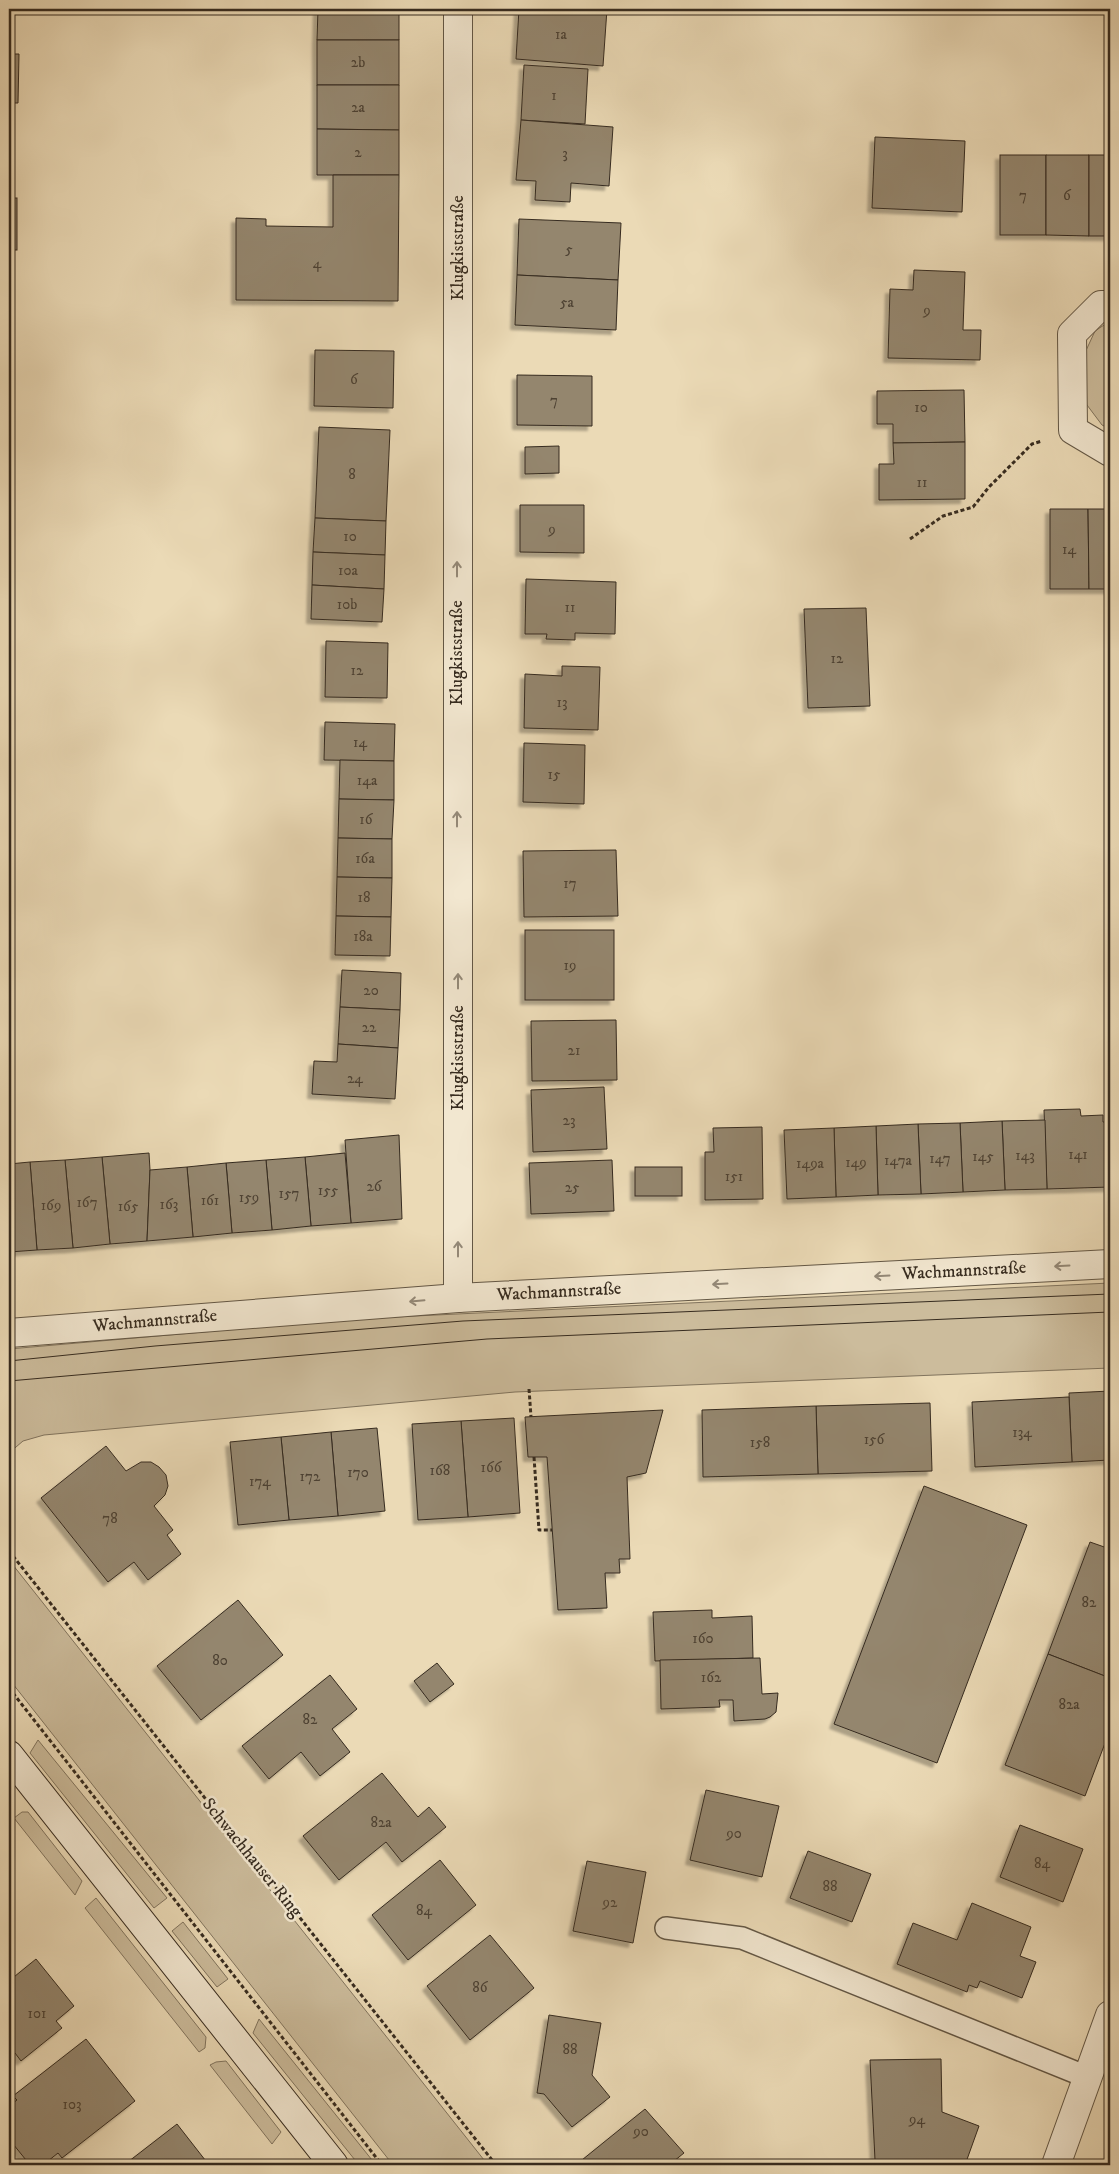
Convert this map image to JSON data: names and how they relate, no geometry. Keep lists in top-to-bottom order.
{
  "streets": {
    "street": ["Klugkiststraße", "Wachmannstraße"],
    "path": ["Schwachhauser Ring"]
  },
  "crossings": [
    ["Klugkiststraße", "Wachmannstraße"]
  ],
  "one_way": ["Klugkiststraße", "Wachmannstraße"],
  "house_numbers": [
    "1a",
    "2b",
    "1",
    "2a",
    "2",
    "3",
    "7",
    "6",
    "5",
    "4",
    "5a",
    "9",
    "6",
    "7",
    "10",
    "8",
    "11",
    "9",
    "10",
    "14",
    "10a",
    "10b",
    "11",
    "12",
    "12",
    "13",
    "14",
    "15",
    "14a",
    "16",
    "16a",
    "17",
    "18",
    "18a",
    "19",
    "20",
    "22",
    "21",
    "24",
    "23",
    "141",
    "143",
    "145",
    "147",
    "147a",
    "149",
    "149a",
    "151",
    "26",
    "25",
    "155",
    "157",
    "159",
    "161",
    "167",
    "163",
    "169",
    "165",
    "134",
    "156",
    "158",
    "166",
    "168",
    "170",
    "172",
    "174",
    "78",
    "82",
    "160",
    "80",
    "162",
    "82a",
    "82",
    "82a",
    "90",
    "84",
    "88",
    "92",
    "84",
    "86",
    "101",
    "88",
    "103",
    "94",
    "90"
  ]
}
